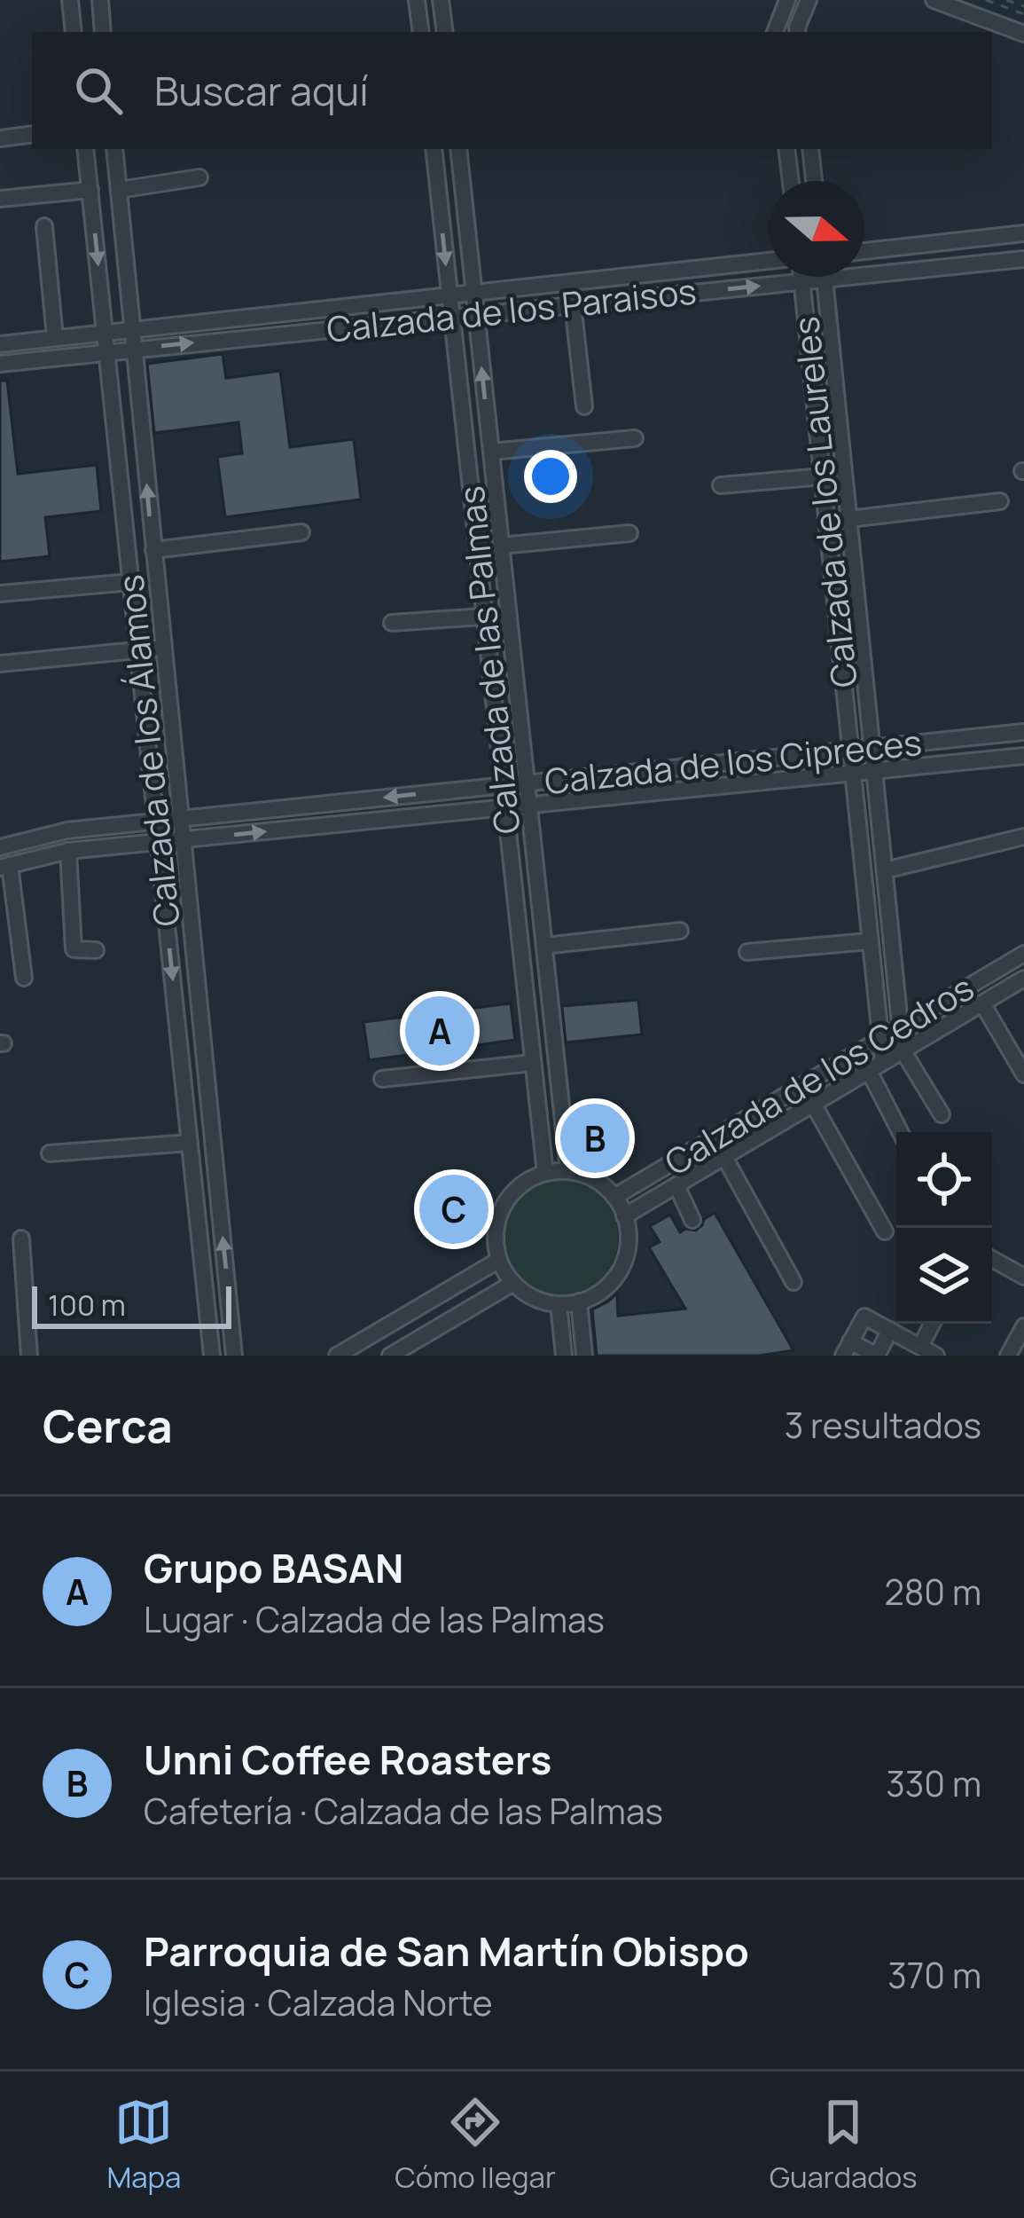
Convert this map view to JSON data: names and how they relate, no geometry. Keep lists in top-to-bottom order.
{
  "streets": {
    "street": [
      "Calzada de los Paraisos",
      "Calzada de los Laureles",
      "Calzada de las Palmas",
      "Calzada de los Álamos",
      "Calzada de los Cipreces",
      "Calzada de los Cedros"
    ]
  },
  "crossings": [
    ["Calzada de los Paraisos", "Calzada de los Laureles"],
    ["Calzada de los Paraisos", "Calzada de las Palmas"],
    ["Calzada de los Paraisos", "Calzada de los Álamos"],
    ["Calzada de los Laureles", "Calzada de los Cipreces"],
    ["Calzada de los Laureles", "Calzada de los Cedros"],
    ["Calzada de las Palmas", "Calzada de los Cipreces"],
    ["Calzada de las Palmas", "Calzada de los Cedros"],
    ["Calzada de los Álamos", "Calzada de los Cipreces"]
  ],
  "scale_bar": "100 m",
  "north": "right",
  "page": {
    "search": "Buscar aquí",
    "pins": ["A", "B", "C"],
    "scale": "100 m",
    "heading": ["Cerca", "3 resultados"],
    "list": [
      {
        "mark": "A",
        "name": "Grupo BASAN",
        "note": "Lugar · Calzada de las Palmas",
        "value": "280 m"
      },
      {
        "mark": "B",
        "name": "Unni Coffee Roasters",
        "note": "Cafetería · Calzada de las Palmas",
        "value": "330 m"
      },
      {
        "mark": "C",
        "name": "Parroquia de San Martín Obispo",
        "note": "Iglesia · Calzada Norte",
        "value": "370 m"
      }
    ],
    "nav": ["Mapa", "Cómo llegar", "Guardados"]
  }
}
